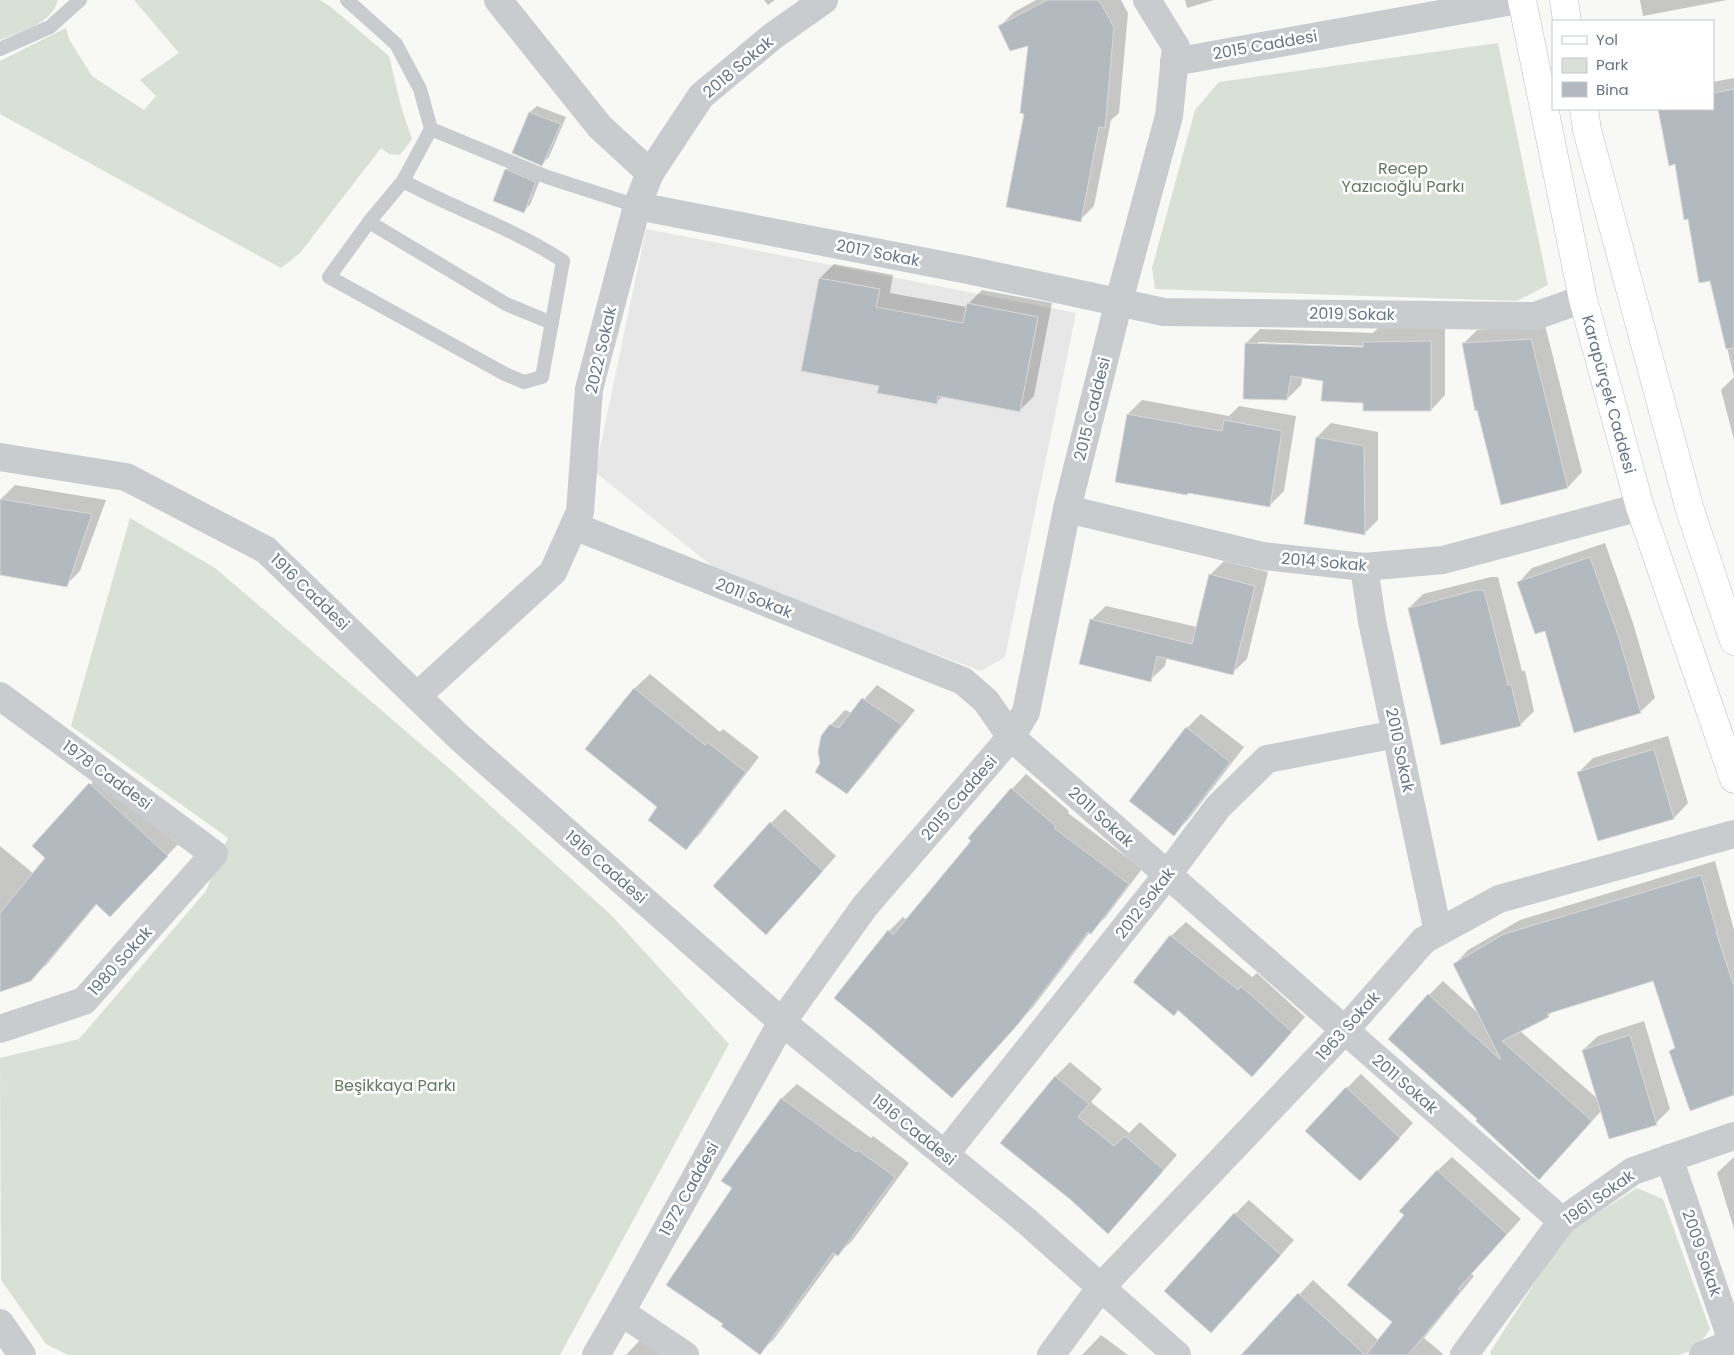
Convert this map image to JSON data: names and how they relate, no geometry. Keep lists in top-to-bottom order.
{
  "streets": {
    "main road": ["Karapürçek Caddesi"],
    "street": [
      "2015 Caddesi",
      "2018 Sokak",
      "2017 Sokak",
      "2019 Sokak",
      "2022 Sokak",
      "2014 Sokak",
      "1916 Caddesi",
      "2011 Sokak",
      "2010 Sokak",
      "1978 Caddesi",
      "2012 Sokak",
      "1980 Sokak",
      "1963 Sokak",
      "1972 Caddesi",
      "1961 Sokak",
      "2009 Sokak"
    ]
  },
  "crossings": [
    ["2015 Caddesi", "2017 Sokak"],
    ["2015 Caddesi", "2019 Sokak"],
    ["2015 Caddesi", "2014 Sokak"],
    ["2015 Caddesi", "1916 Caddesi"],
    ["2015 Caddesi", "2011 Sokak"],
    ["2015 Caddesi", "1972 Caddesi"],
    ["2018 Sokak", "2022 Sokak"],
    ["2017 Sokak", "2019 Sokak"],
    ["2017 Sokak", "2022 Sokak"],
    ["2019 Sokak", "Karapürçek Caddesi"],
    ["2022 Sokak", "1916 Caddesi"],
    ["2022 Sokak", "2011 Sokak"],
    ["Karapürçek Caddesi", "2014 Sokak"],
    ["2014 Sokak", "2010 Sokak"],
    ["1916 Caddesi", "2012 Sokak"],
    ["1916 Caddesi", "1963 Sokak"],
    ["1916 Caddesi", "1972 Caddesi"],
    ["2011 Sokak", "2012 Sokak"],
    ["2011 Sokak", "1963 Sokak"],
    ["2011 Sokak", "1961 Sokak"],
    ["2010 Sokak", "2012 Sokak"],
    ["2010 Sokak", "1963 Sokak"],
    ["1978 Caddesi", "1980 Sokak"],
    ["1961 Sokak", "2009 Sokak"]
  ],
  "parks": ["Recep Yazıcıoğlu Parkı", "Beşikkaya Parkı"],
  "legend": ["Yol", "Park", "Bina"]
}
